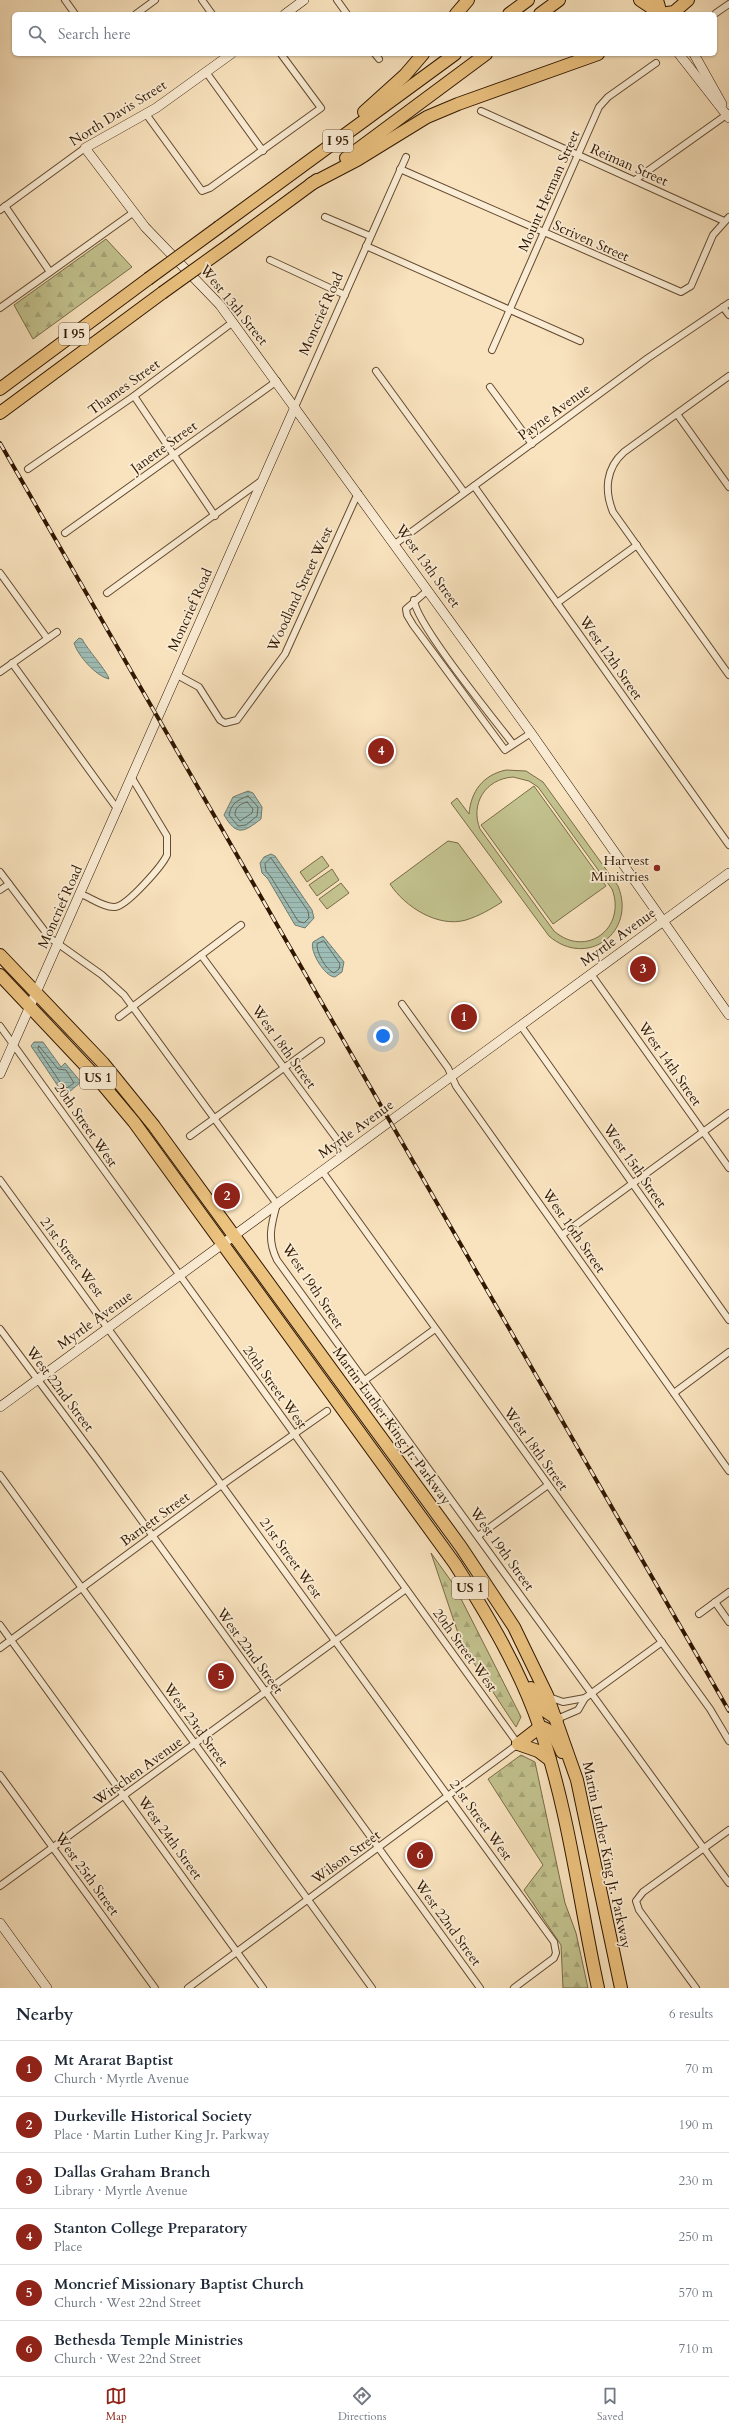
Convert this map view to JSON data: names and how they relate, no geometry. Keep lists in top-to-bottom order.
{
  "streets": {
    "highway": ["I 95", "US 1", "Martin Luther King Jr. Parkway"],
    "main road": [
      "North Davis Street",
      "West 13th Street",
      "Moncrief Road",
      "Myrtle Avenue"
    ],
    "street": [
      "Reiman Street",
      "Mount Herman Street",
      "Scriven Street",
      "Thames Street",
      "Payne Avenue",
      "Janette Street",
      "Woodland Street West",
      "West 12th Street",
      "West 18th Street",
      "West 14th Street",
      "20th Street West",
      "West 15th Street",
      "West 16th Street",
      "21st Street West",
      "West 19th Street",
      "West 22nd Street",
      "Barnett Street",
      "West 23rd Street",
      "Witschen Avenue",
      "West 24th Street",
      "Wilson Street",
      "West 25th Street"
    ]
  },
  "crossings": [
    ["North Davis Street", "West 13th Street"],
    ["Reiman Street", "Mount Herman Street"],
    ["Reiman Street", "Scriven Street"],
    ["Mount Herman Street", "Scriven Street"],
    ["Scriven Street", "Moncrief Road"],
    ["West 13th Street", "Moncrief Road"],
    ["West 13th Street", "Thames Street"],
    ["West 13th Street", "Payne Avenue"],
    ["West 13th Street", "Janette Street"],
    ["West 13th Street", "Woodland Street West"],
    ["West 13th Street", "Myrtle Avenue"],
    ["Moncrief Road", "Woodland Street West"],
    ["Moncrief Road", "US 1"],
    ["Moncrief Road", "20th Street West"],
    ["Moncrief Road", "Martin Luther King Jr. Parkway"],
    ["Payne Avenue", "West 12th Street"],
    ["Myrtle Avenue", "West 18th Street"],
    ["Myrtle Avenue", "West 14th Street"],
    ["Myrtle Avenue", "US 1"],
    ["Myrtle Avenue", "20th Street West"],
    ["Myrtle Avenue", "West 15th Street"],
    ["Myrtle Avenue", "West 16th Street"],
    ["Myrtle Avenue", "21st Street West"],
    ["Myrtle Avenue", "West 19th Street"],
    ["Myrtle Avenue", "West 22nd Street"],
    ["Myrtle Avenue", "Martin Luther King Jr. Parkway"],
    ["20th Street West", "Barnett Street"],
    ["20th Street West", "Witschen Avenue"],
    ["20th Street West", "Wilson Street"],
    ["21st Street West", "Barnett Street"],
    ["21st Street West", "Witschen Avenue"],
    ["21st Street West", "Wilson Street"],
    ["West 22nd Street", "Barnett Street"],
    ["West 22nd Street", "Witschen Avenue"],
    ["West 22nd Street", "Wilson Street"],
    ["Barnett Street", "West 23rd Street"],
    ["Barnett Street", "West 24th Street"],
    ["West 23rd Street", "Witschen Avenue"],
    ["West 23rd Street", "Wilson Street"],
    ["Witschen Avenue", "West 24th Street"],
    ["Witschen Avenue", "West 25th Street"],
    ["West 24th Street", "Wilson Street"]
  ],
  "places": ["Harvest Ministries"],
  "page": {
    "search": "Search here",
    "pins": [
      "4",
      "3",
      "1",
      "2",
      "5",
      "6"
    ],
    "heading": ["Nearby", "6 results"],
    "list": [
      {
        "mark": "1",
        "name": "Mt Ararat Baptist",
        "note": "Church · Myrtle Avenue",
        "value": "70 m"
      },
      {
        "mark": "2",
        "name": "Durkeville Historical Society",
        "note": "Place · Martin Luther King Jr. Parkway",
        "value": "190 m"
      },
      {
        "mark": "3",
        "name": "Dallas Graham Branch",
        "note": "Library · Myrtle Avenue",
        "value": "230 m"
      },
      {
        "mark": "4",
        "name": "Stanton College Preparatory",
        "note": "Place",
        "value": "250 m"
      },
      {
        "mark": "5",
        "name": "Moncrief Missionary Baptist Church",
        "note": "Church · West 22nd Street",
        "value": "570 m"
      },
      {
        "mark": "6",
        "name": "Bethesda Temple Ministries",
        "note": "Church · West 22nd Street",
        "value": "710 m"
      }
    ],
    "nav": ["Map", "Directions", "Saved"]
  }
}
